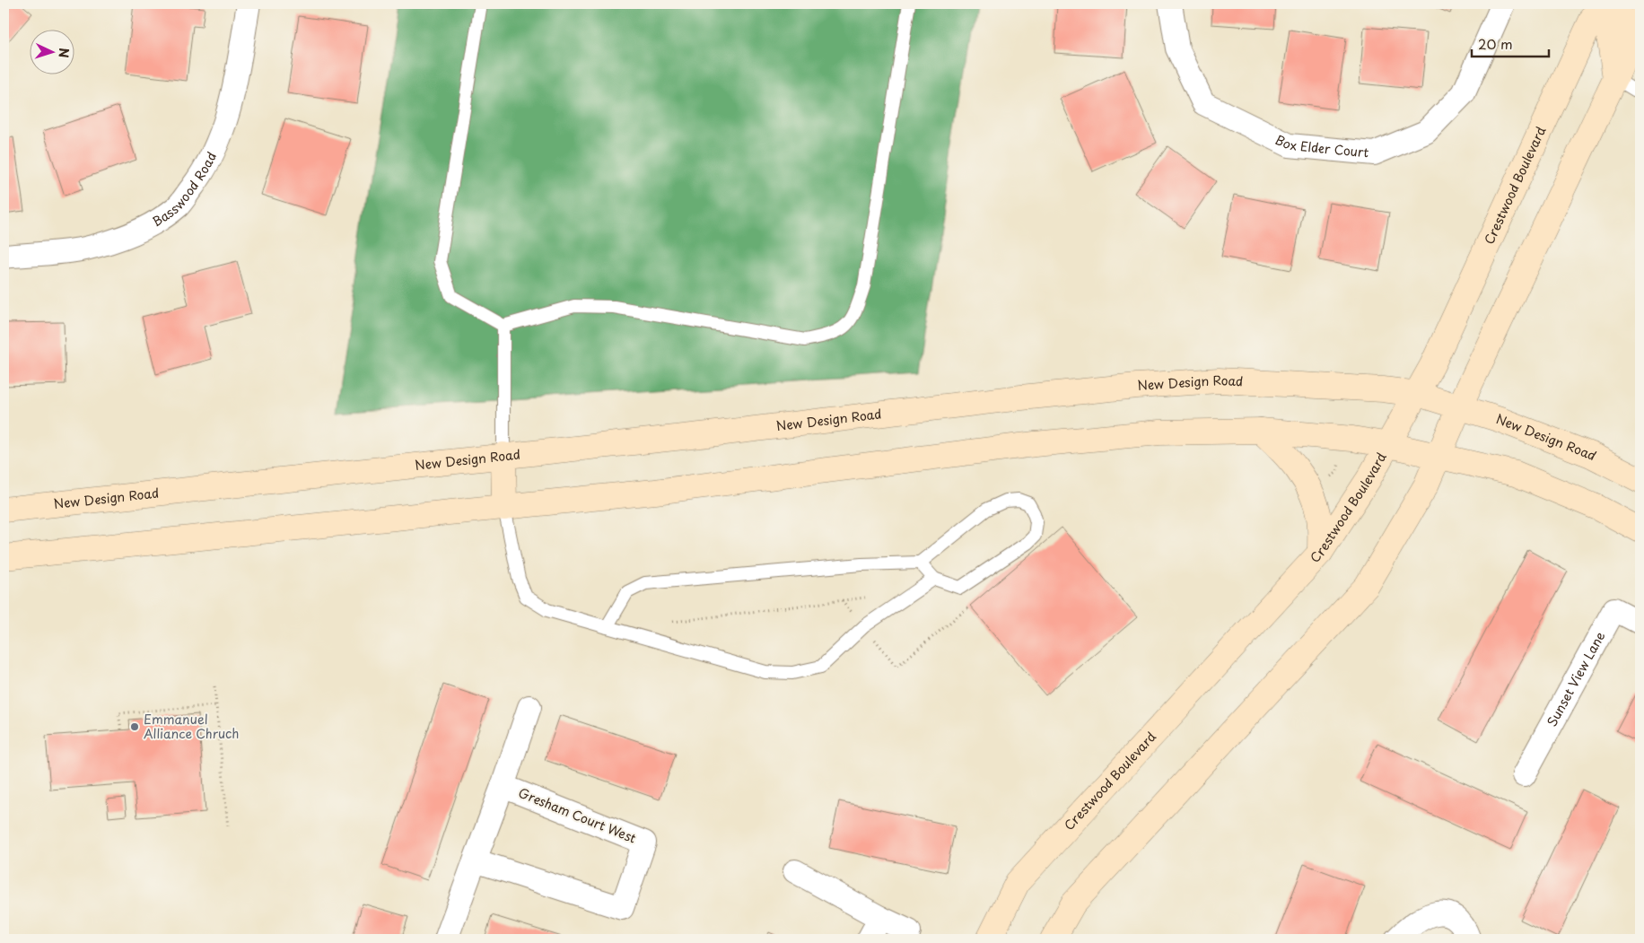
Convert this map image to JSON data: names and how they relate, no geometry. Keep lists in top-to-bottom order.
{
  "streets": {
    "main road": ["Crestwood Boulevard", "New Design Road"],
    "street": [
      "Box Elder Court",
      "Basswood Road",
      "Sunset View Lane",
      "Gresham Court West"
    ]
  },
  "crossings": [
    ["Crestwood Boulevard", "New Design Road"]
  ],
  "places": ["Emmanuel Alliance Chruch"],
  "scale_bar": "20 m",
  "north": "right"
}
